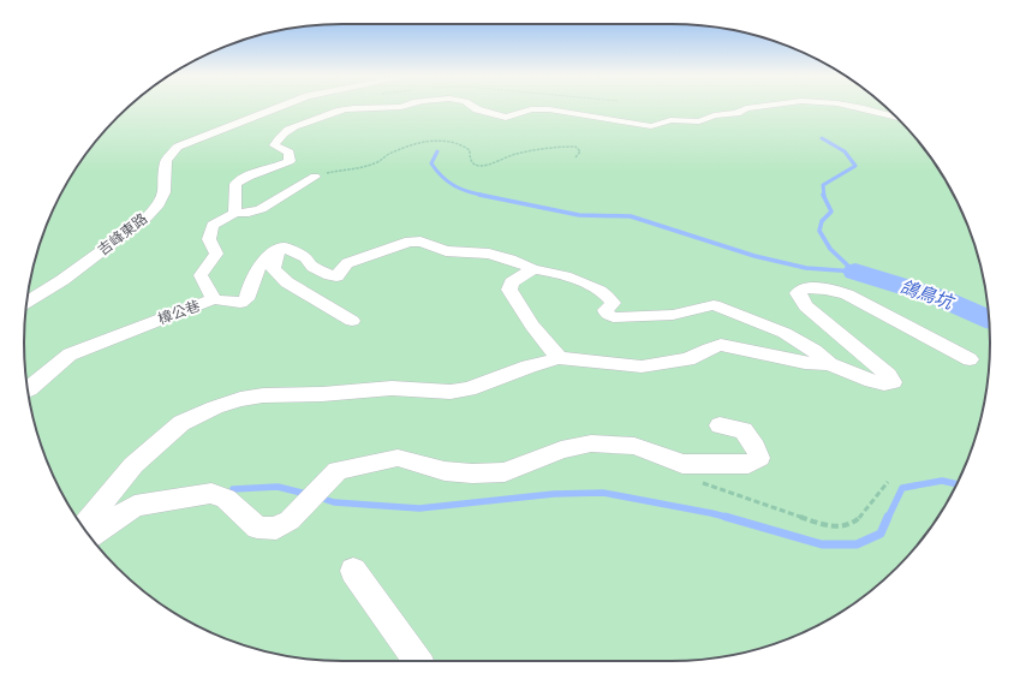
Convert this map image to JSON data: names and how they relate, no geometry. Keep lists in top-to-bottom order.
{
  "streets": {
    "street": ["吉峰東路", "樟公巷"]
  },
  "water": ["鴿鳥坑"]
}
